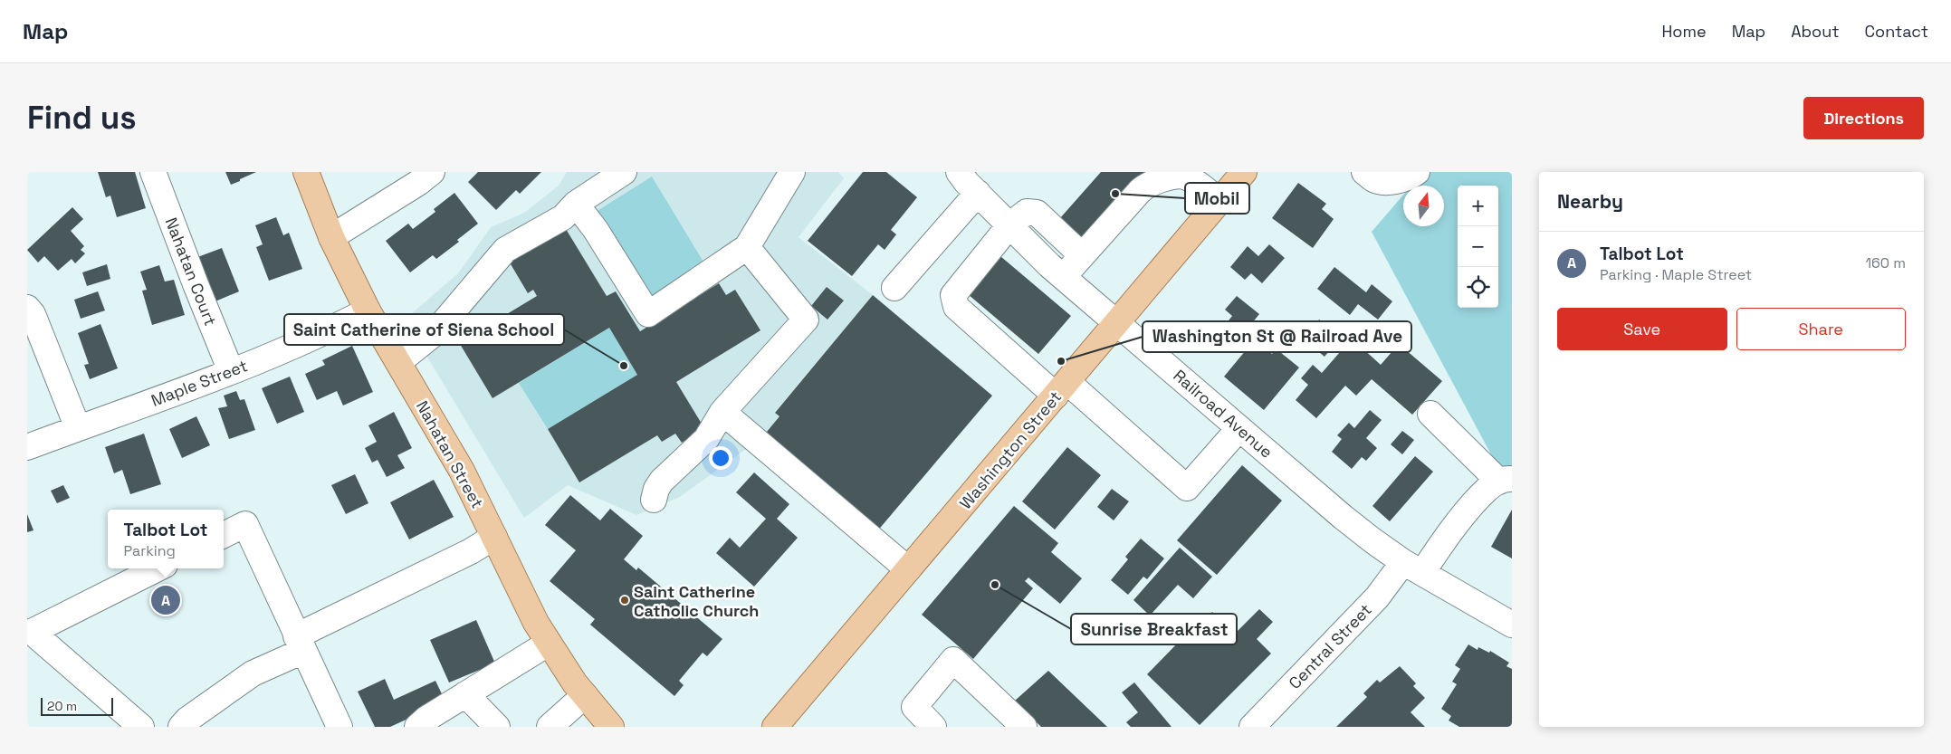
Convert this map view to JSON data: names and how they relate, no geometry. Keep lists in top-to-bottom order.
{
  "streets": {
    "main road": ["Washington Street", "Nahatan Street"],
    "street": [
      "Nahatan Court",
      "Maple Street",
      "Railroad Avenue",
      "Central Street"
    ]
  },
  "crossings": [
    ["Nahatan Court", "Maple Street"],
    ["Maple Street", "Nahatan Street"],
    ["Railroad Avenue", "Washington Street"],
    ["Railroad Avenue", "Central Street"]
  ],
  "places": [
    "Mobil",
    "Washington St @ Railroad Ave",
    "Saint Catherine of Siena School",
    "Sunrise Breakfast",
    "Saint Catherine Catholic Church"
  ],
  "scale_bar": "20 m",
  "north": "top",
  "page": {
    "header": "Map",
    "nav": [
      "Home",
      "Map",
      "About",
      "Contact"
    ],
    "buttons": [
      "Directions",
      ["Save", "Share"]
    ],
    "title": "Find us",
    "heading": "Nearby",
    "map_buttons": ["+", "−"],
    "list": [
      {
        "mark": "A",
        "name": "Talbot Lot",
        "note": "Parking · Maple Street",
        "value": "160 m"
      }
    ],
    "popup": ["Talbot Lot", "Parking"],
    "pins": "A",
    "scale": "20 m"
  }
}
